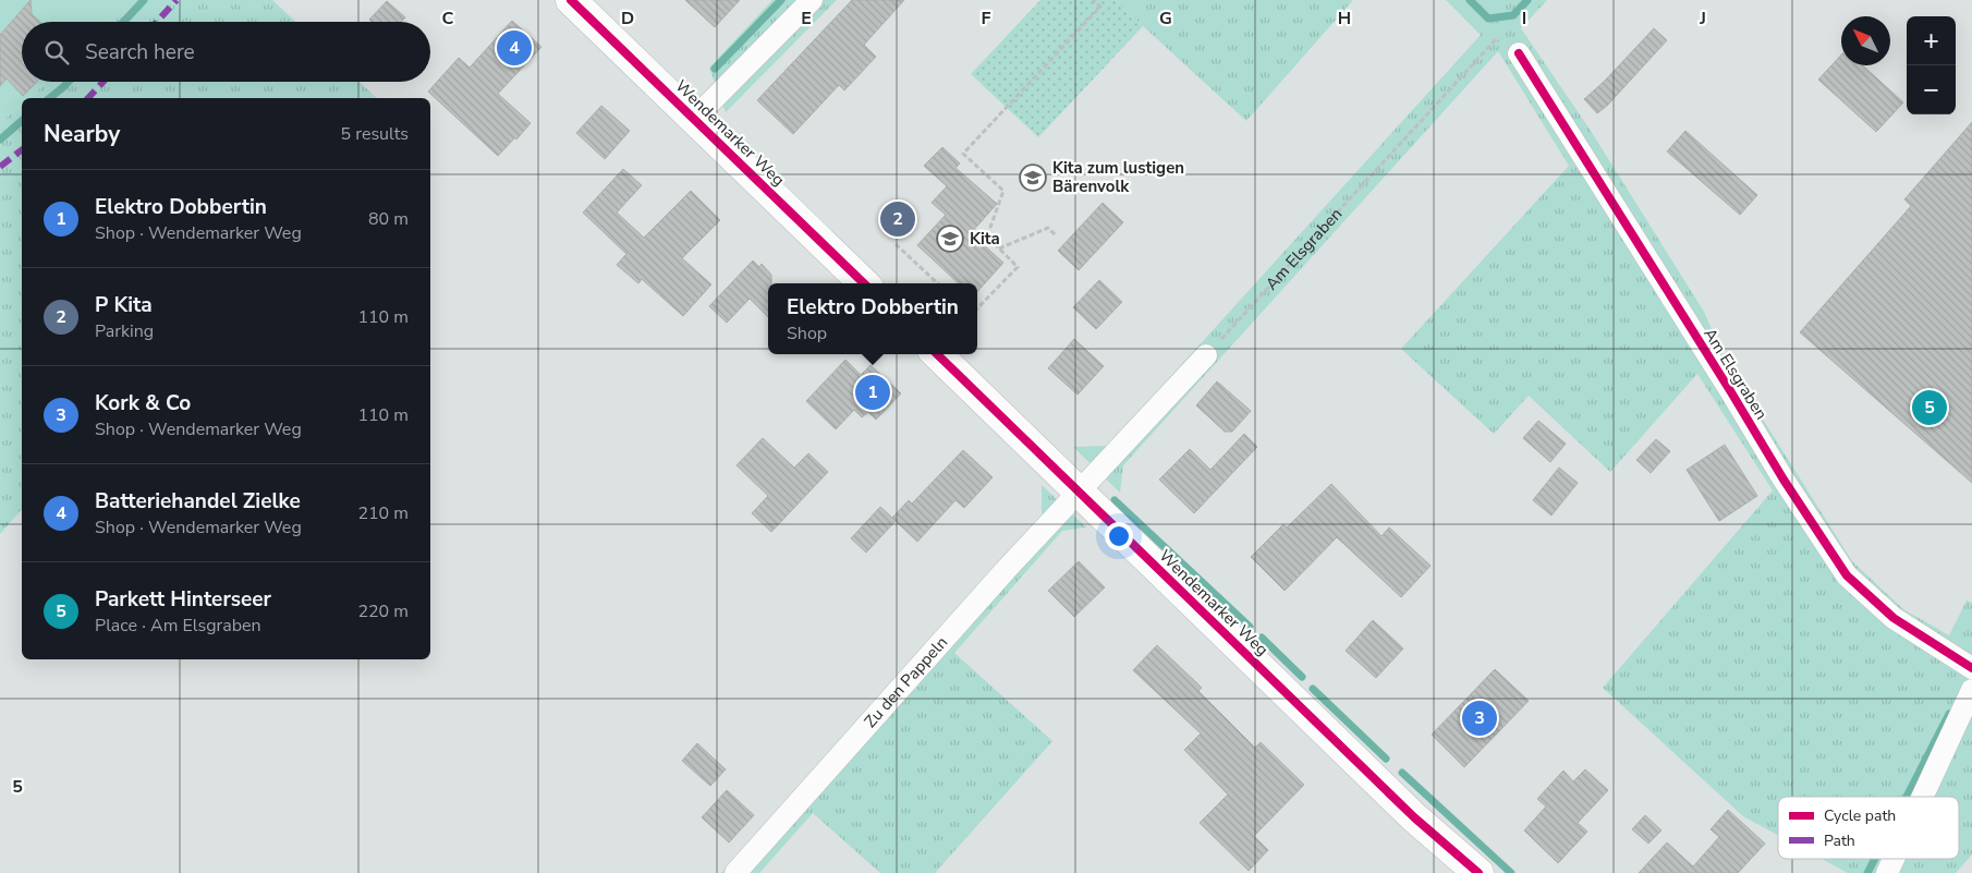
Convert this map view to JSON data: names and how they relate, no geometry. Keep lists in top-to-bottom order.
{
  "streets": {
    "street": ["Wendemarker Weg", "Am Elsgraben", "Zu den Pappeln"]
  },
  "crossings": [
    ["Wendemarker Weg", "Zu den Pappeln"]
  ],
  "places": {
    "school or university": ["Kita zum lustigen Bärenvolk", "Kita"]
  },
  "legend": ["Cycle path", "Path"],
  "north": "top left",
  "page": {
    "map_buttons": ["+", "−"],
    "search": "Search here",
    "pins": [
      "4",
      "2",
      "1",
      "5",
      "3"
    ],
    "heading": ["Nearby", "5 results"],
    "list": [
      {
        "mark": "1",
        "name": "Elektro Dobbertin",
        "note": "Shop · Wendemarker Weg",
        "value": "80 m"
      },
      {
        "mark": "2",
        "name": "P Kita",
        "note": "Parking",
        "value": "110 m"
      },
      {
        "mark": "3",
        "name": "Kork & Co",
        "note": "Shop · Wendemarker Weg",
        "value": "110 m"
      },
      {
        "mark": "4",
        "name": "Batteriehandel Zielke",
        "note": "Shop · Wendemarker Weg",
        "value": "210 m"
      },
      {
        "mark": "5",
        "name": "Parkett Hinterseer",
        "note": "Place · Am Elsgraben",
        "value": "220 m"
      }
    ],
    "popup": ["Elektro Dobbertin", "Shop"]
  },
  "grid": {
    "columns": [
      "C",
      "D",
      "E",
      "F",
      "G",
      "H",
      "I",
      "J"
    ],
    "rows": ["5"]
  }
}
